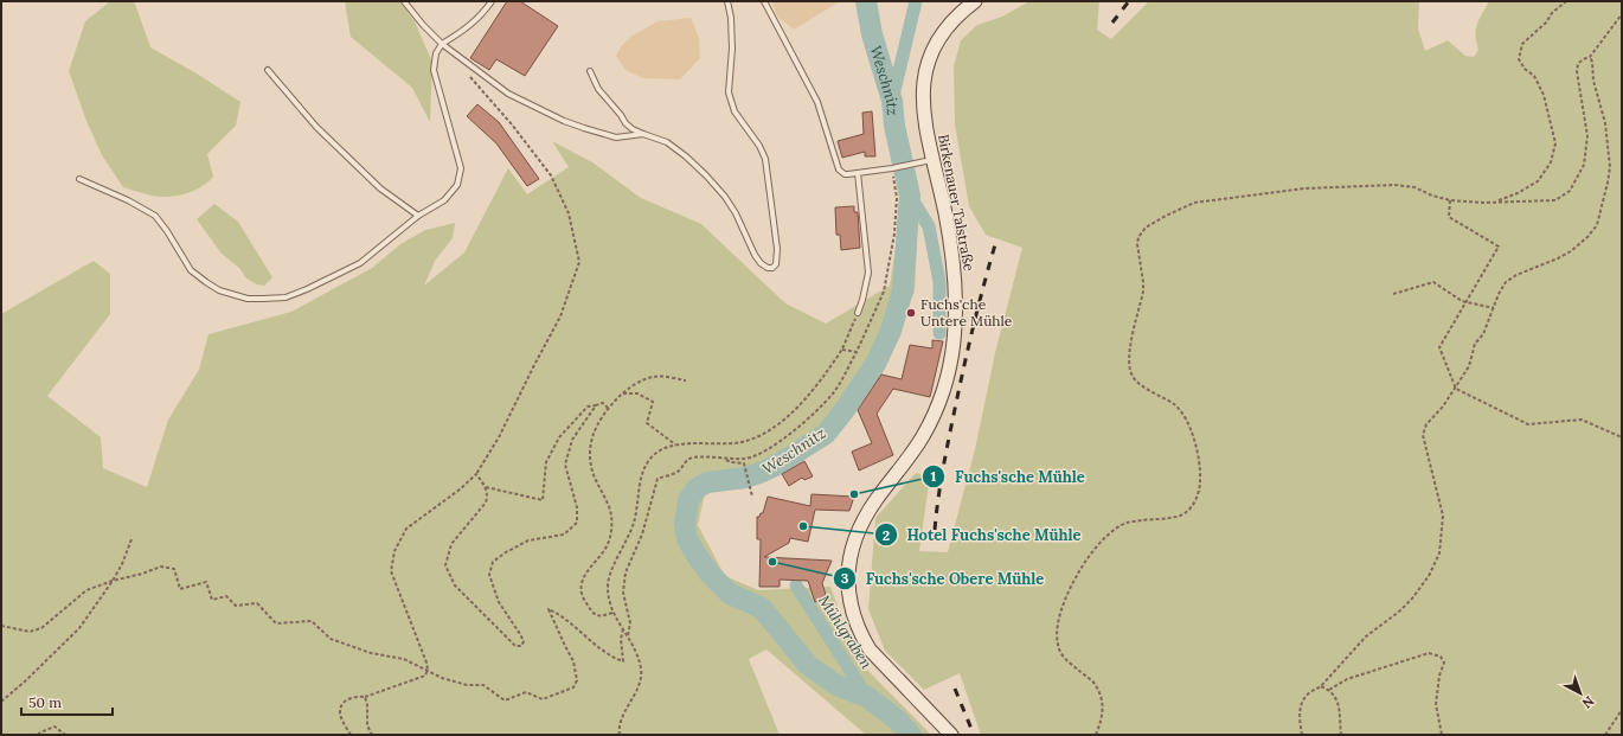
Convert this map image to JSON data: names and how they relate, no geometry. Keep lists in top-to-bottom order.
{
  "streets": {
    "main road": ["Birkenauer Talstraße"]
  },
  "water": ["Weschnitz", "Mühlgraben"],
  "places": [
    "Fuchs'che Untere Mühle",
    "Fuchs'sche Mühle",
    "Hotel Fuchs'sche Mühle",
    "Fuchs'sche Obere Mühle"
  ],
  "scale_bar": "50 m",
  "north": "bottom right"
}
